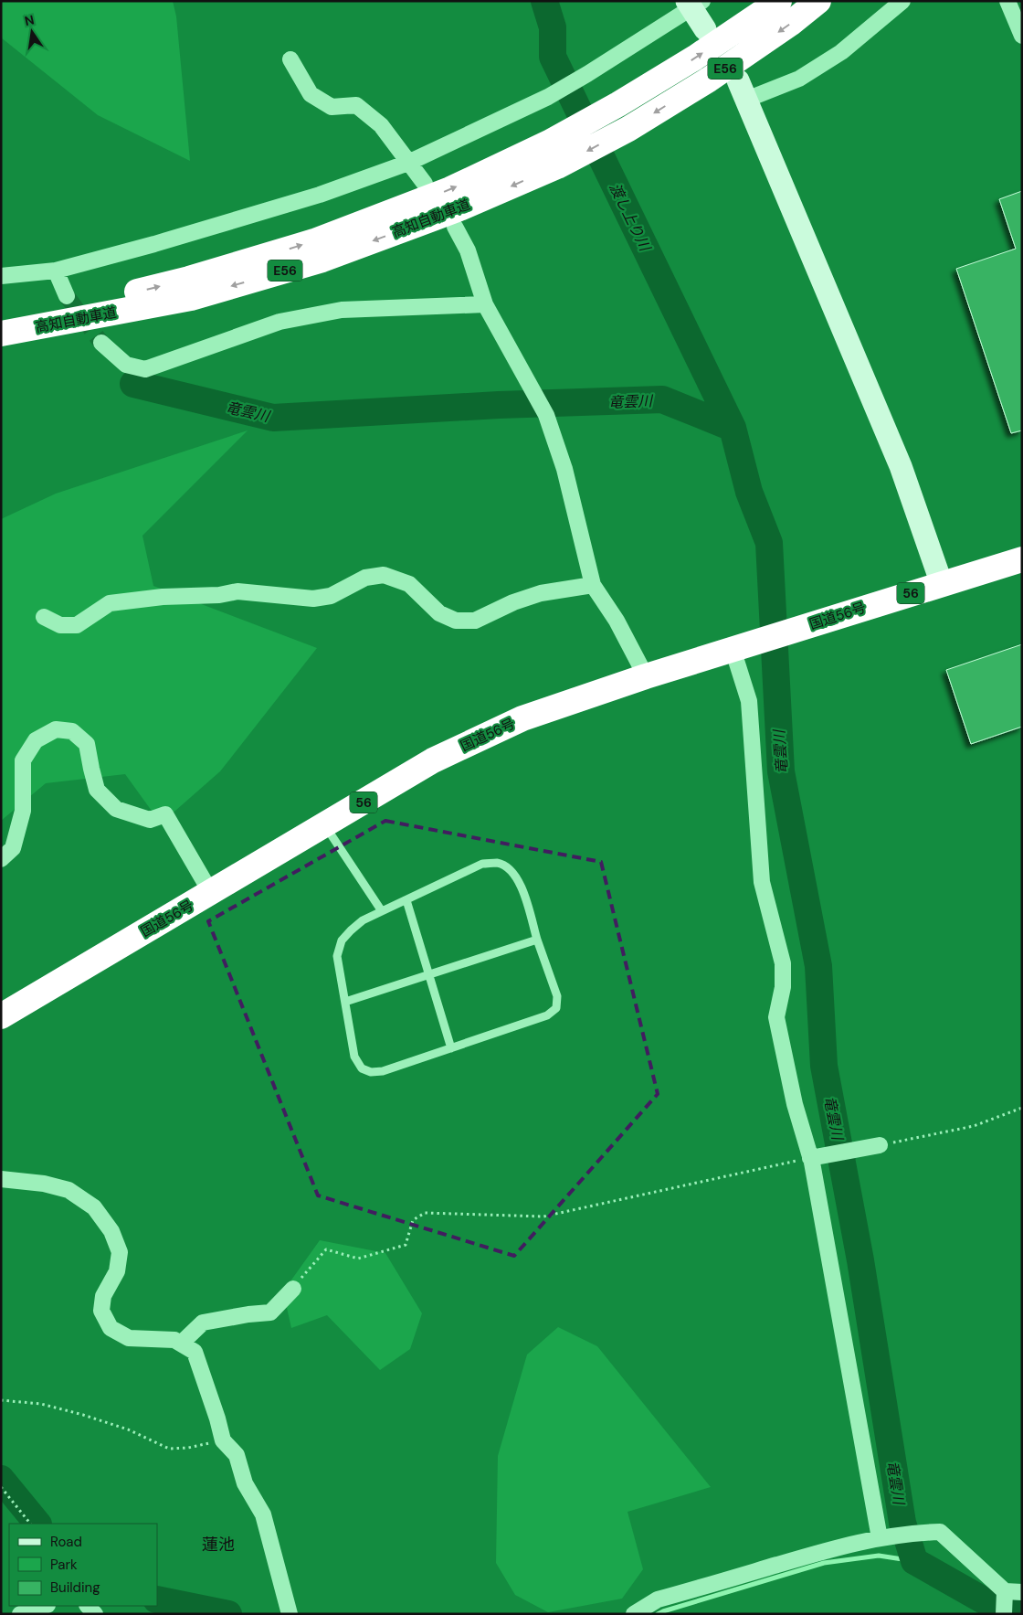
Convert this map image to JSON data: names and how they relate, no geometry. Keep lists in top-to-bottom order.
{
  "streets": {
    "highway": [
      "E56",
      "高知自動車道",
      "56",
      "国道56号"
    ]
  },
  "districts": ["蓮池"],
  "water": ["渡し上り川", "竜雲川"],
  "legend": ["Road", "Park", "Building"],
  "north": "top"
}
